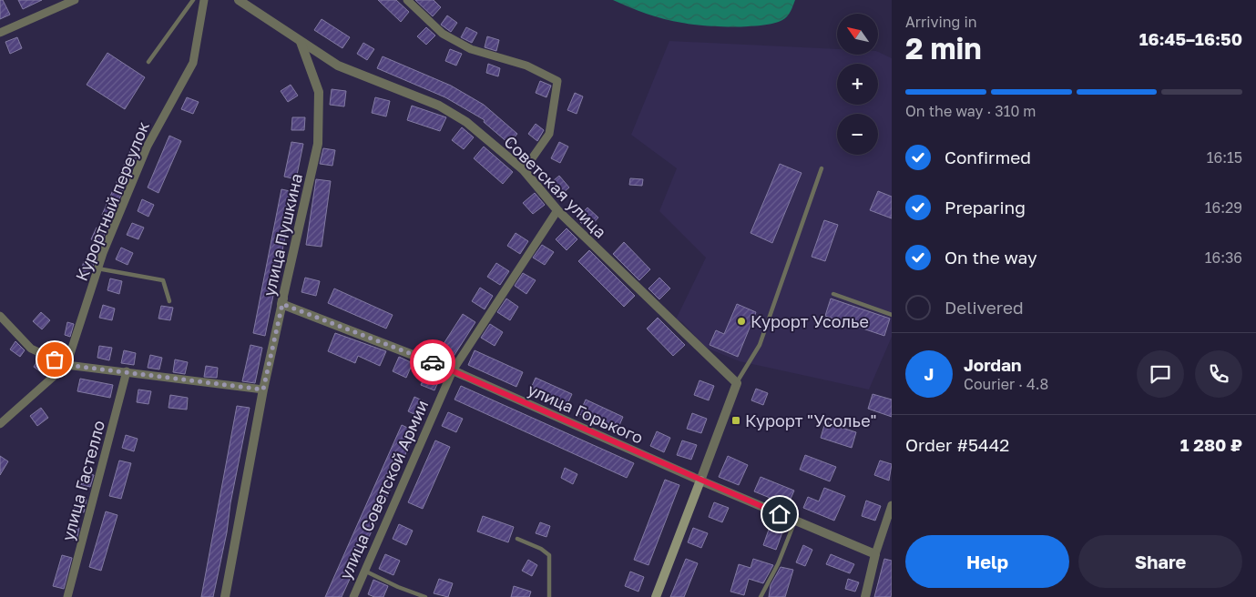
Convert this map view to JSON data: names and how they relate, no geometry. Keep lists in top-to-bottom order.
{
  "streets": {
    "street": [
      "Советская улица",
      "Курортный переулок",
      "улица Пушкина",
      "улица Горького",
      "улица Гастелло",
      "улица Советской Армии"
    ]
  },
  "crossings": [
    ["Советская улица", "улица Пушкина"],
    ["Советская улица", "улица Советской Армии"],
    ["улица Пушкина", "улица Горького"],
    ["улица Горького", "улица Советской Армии"]
  ],
  "places": {
    "other": ["Курорт Усолье"],
    "transit": ["Курорт \"Усолье\""]
  },
  "north": "top left",
  "page": {
    "heading": ["2 min", "Arriving in", "16:45–16:50"],
    "panel": [
      "Jordan",
      "Courier · 4.8",
      "Order #5442",
      "1 280 ₽"
    ],
    "map_buttons": ["+", "−"],
    "bar": "On the way · 310 m",
    "list": [
      ["Confirmed", "16:15"],
      ["Preparing", "16:29"],
      ["On the way", "16:36"],
      "Delivered"
    ],
    "round": "J",
    "buttons": ["Help", "Share"]
  }
}
